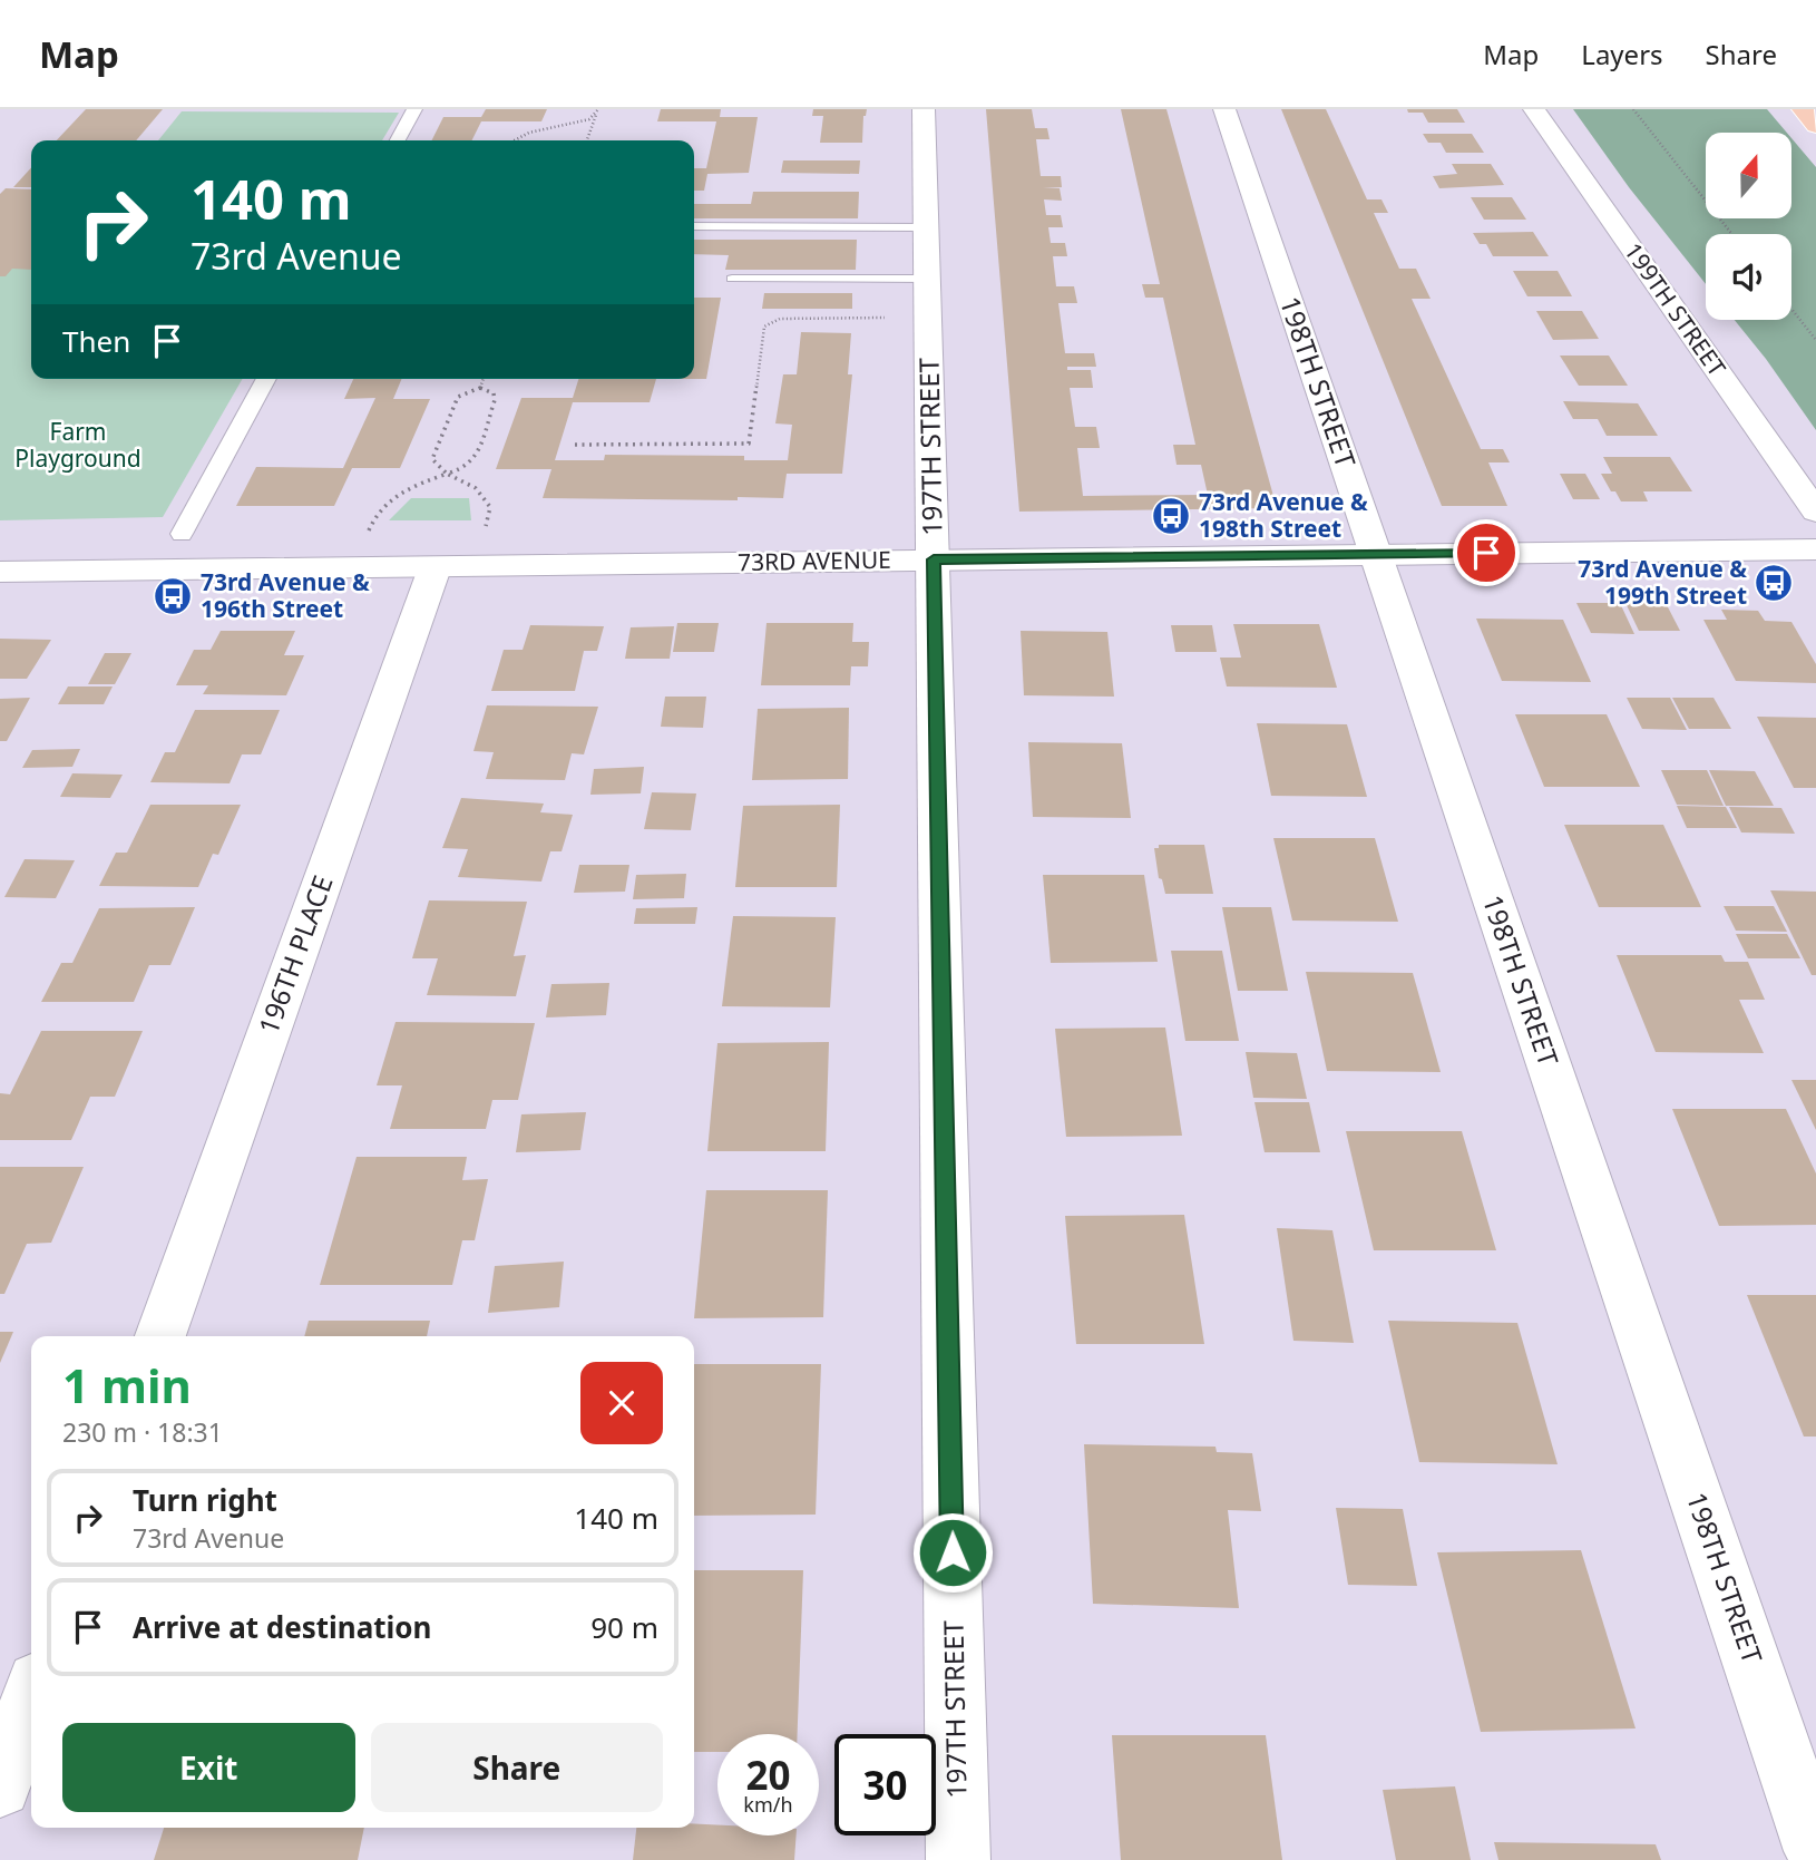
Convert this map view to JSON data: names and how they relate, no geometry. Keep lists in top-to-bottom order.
{
  "streets": {
    "street": [
      "199TH STREET",
      "198TH STREET",
      "197TH STREET",
      "73RD AVENUE",
      "196TH PLACE"
    ]
  },
  "crossings": [
    ["198TH STREET", "73RD AVENUE"],
    ["197TH STREET", "73RD AVENUE"],
    ["73RD AVENUE", "196TH PLACE"]
  ],
  "parks": ["Farm Playground"],
  "places": {
    "bus stop": ["73rd Avenue & 198th Street", "73rd Avenue & 199th Street", "73rd Avenue & 196th Street"]
  },
  "north": "top",
  "page": {
    "header": "Map",
    "nav": ["Map", "Layers", "Share"],
    "turn": ["140 m", "73rd Avenue"],
    "then": "Then",
    "heading": ["1 min", "230 m · 18:31"],
    "list": [
      {
        "name": "Turn right",
        "note": "73rd Avenue",
        "value": "140 m"
      },
      {
        "name": "Arrive at destination",
        "value": "90 m"
      }
    ],
    "buttons": ["Exit", "Share"],
    "speed": "20 km/h",
    "limit": "30"
  }
}
